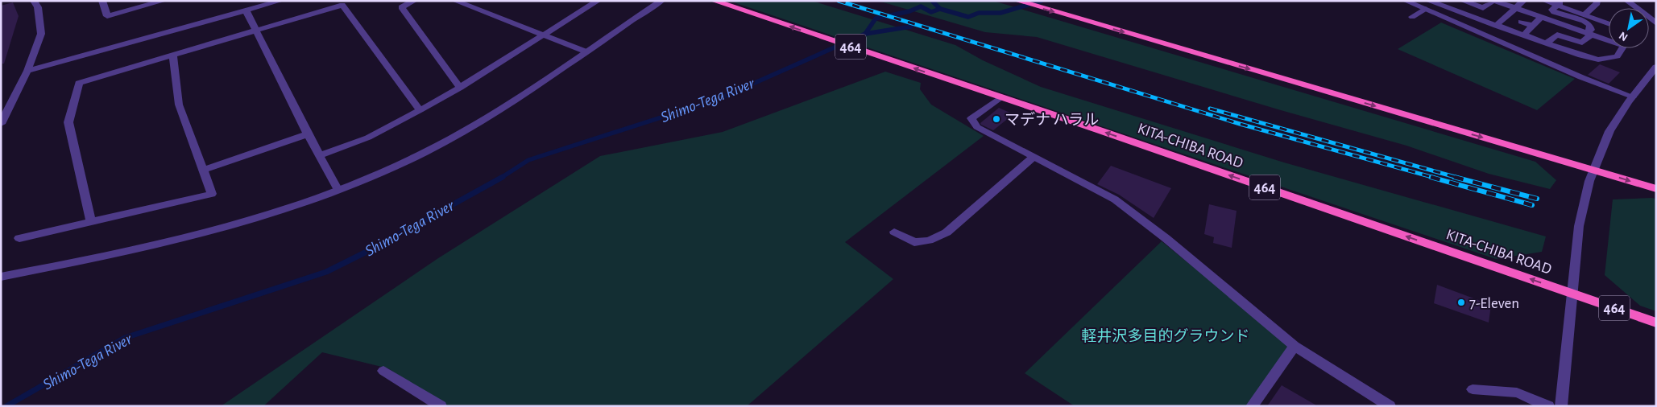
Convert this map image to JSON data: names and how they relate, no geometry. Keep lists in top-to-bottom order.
{
  "streets": {
    "highway": ["464", "KITA-CHIBA ROAD"]
  },
  "one_way": ["KITA-CHIBA ROAD"],
  "water": ["Shimo-Tega River"],
  "parks": ["軽井沢多目的グラウンド"],
  "places": ["マデナ ハラル", "7-Eleven"],
  "north": "bottom left"
}
